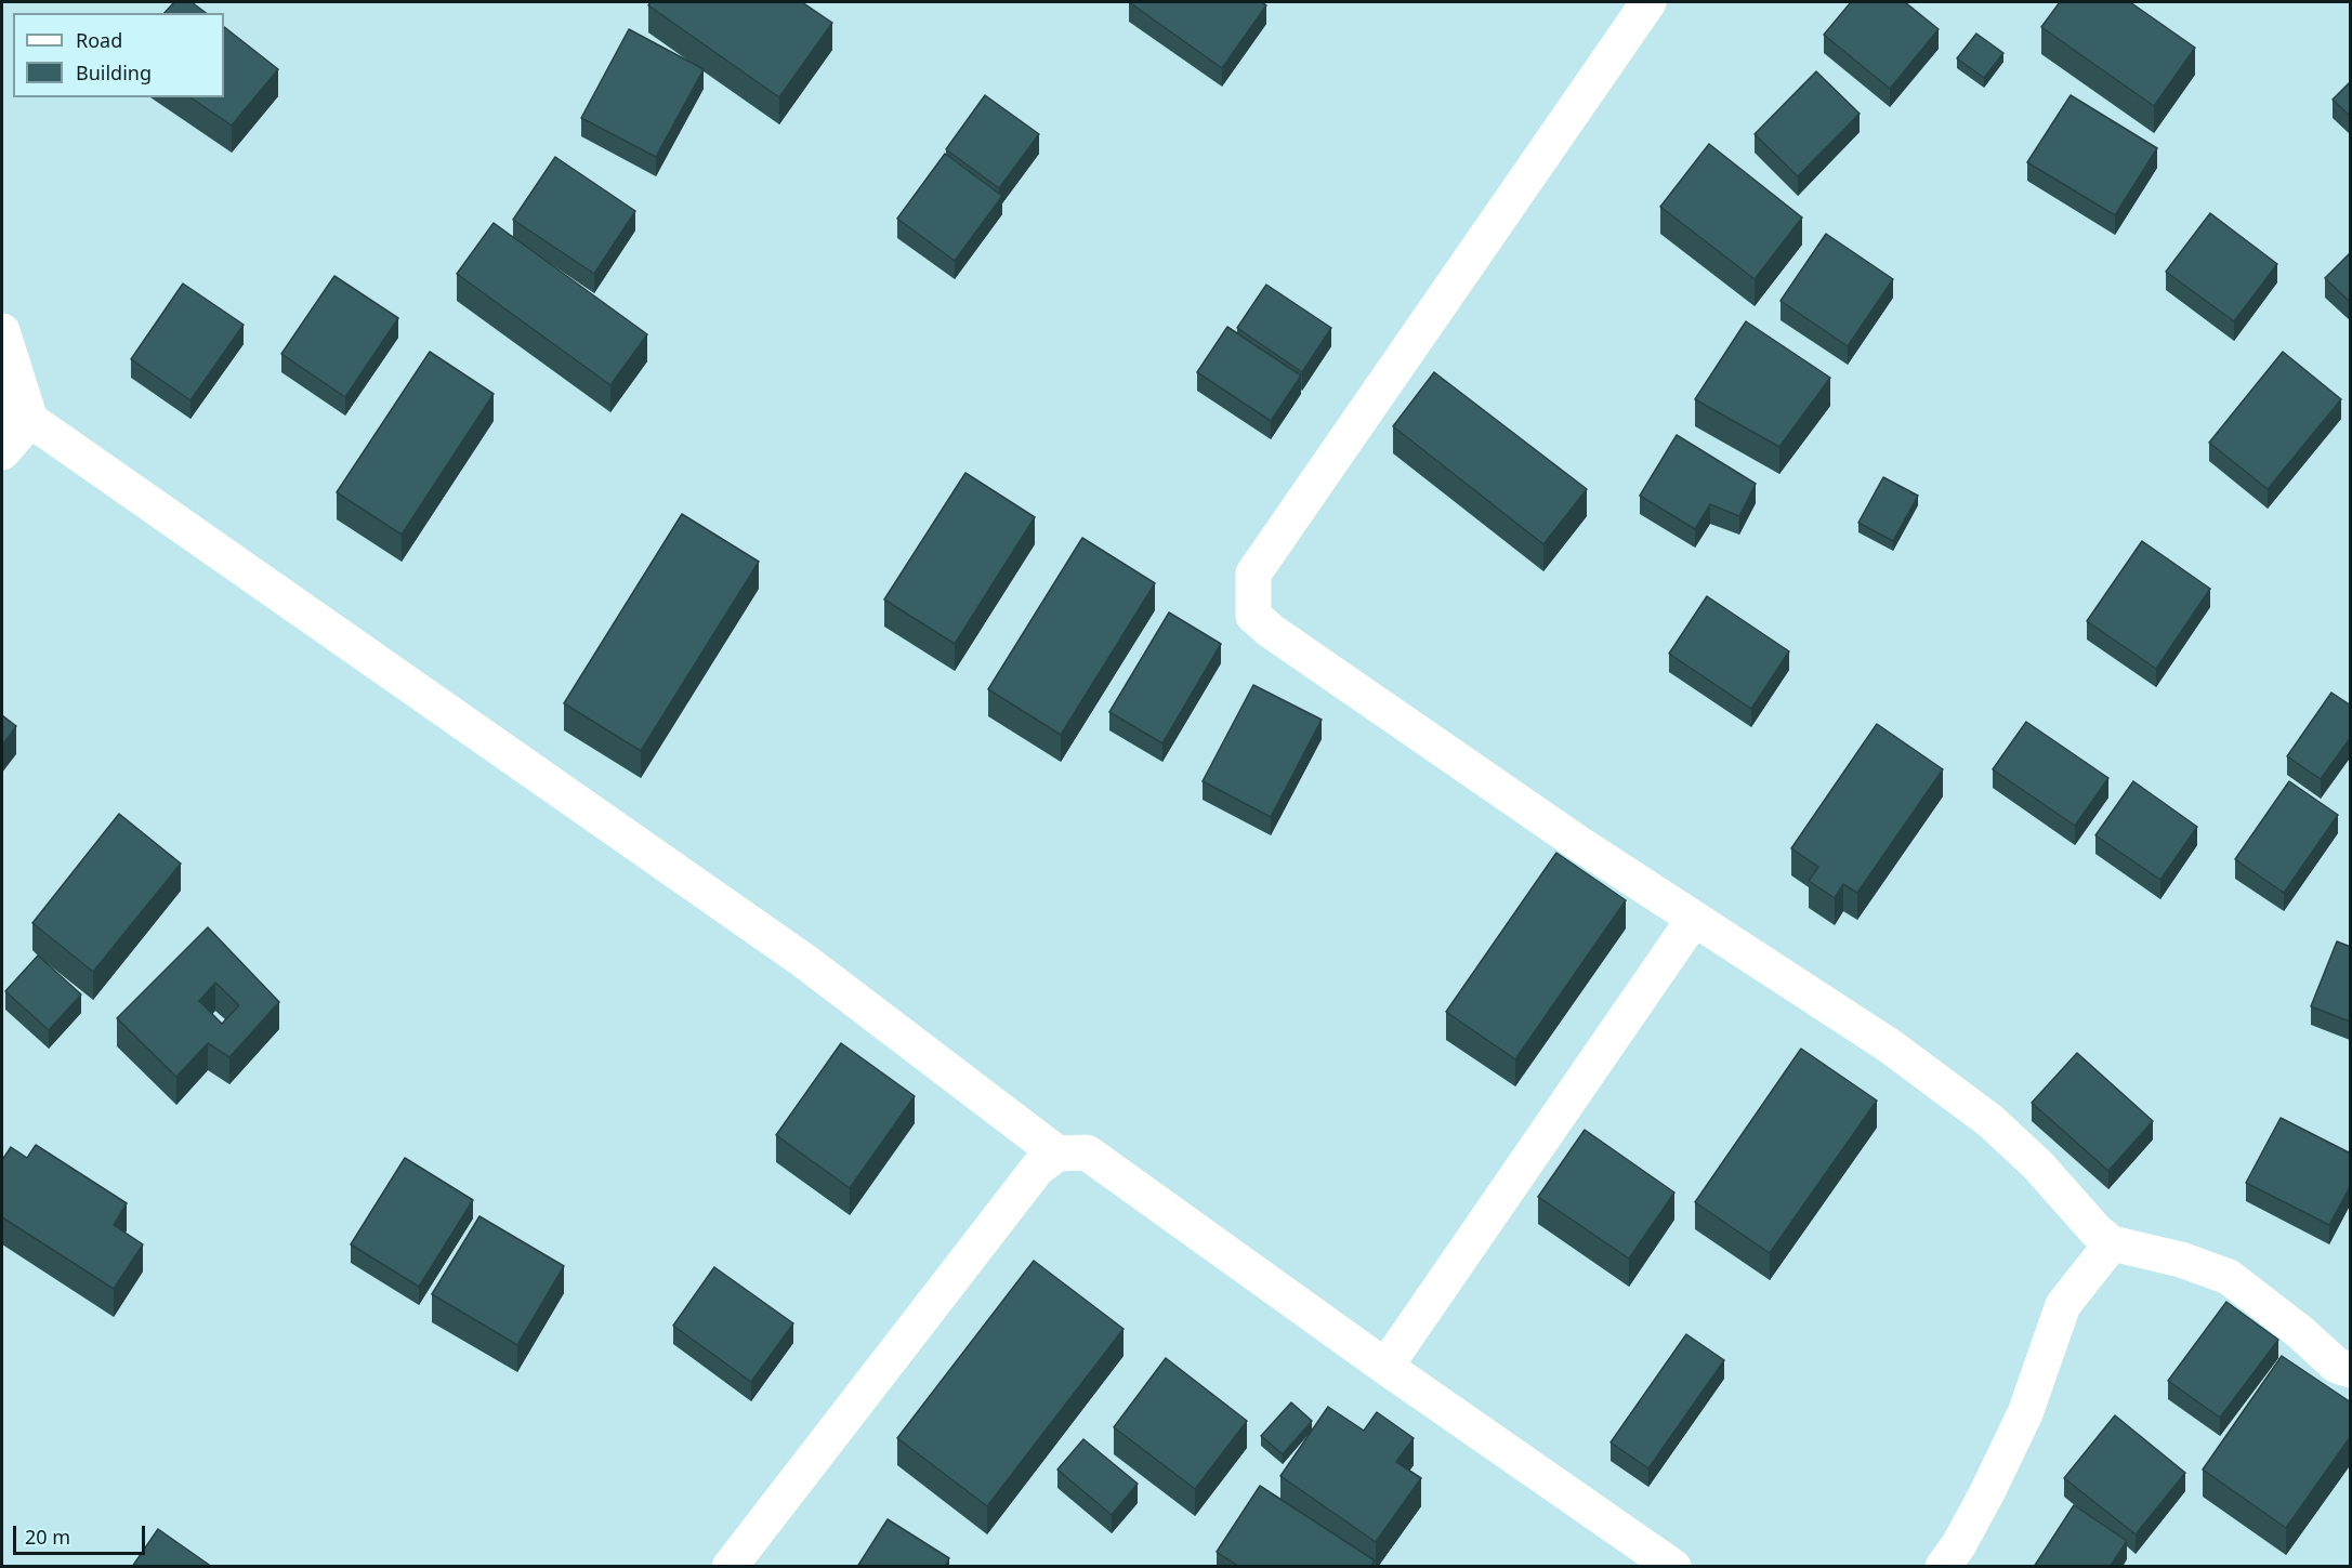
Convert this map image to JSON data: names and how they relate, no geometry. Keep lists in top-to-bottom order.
{
  "legend": ["Road", "Building"],
  "scale_bar": "20 m"
}
